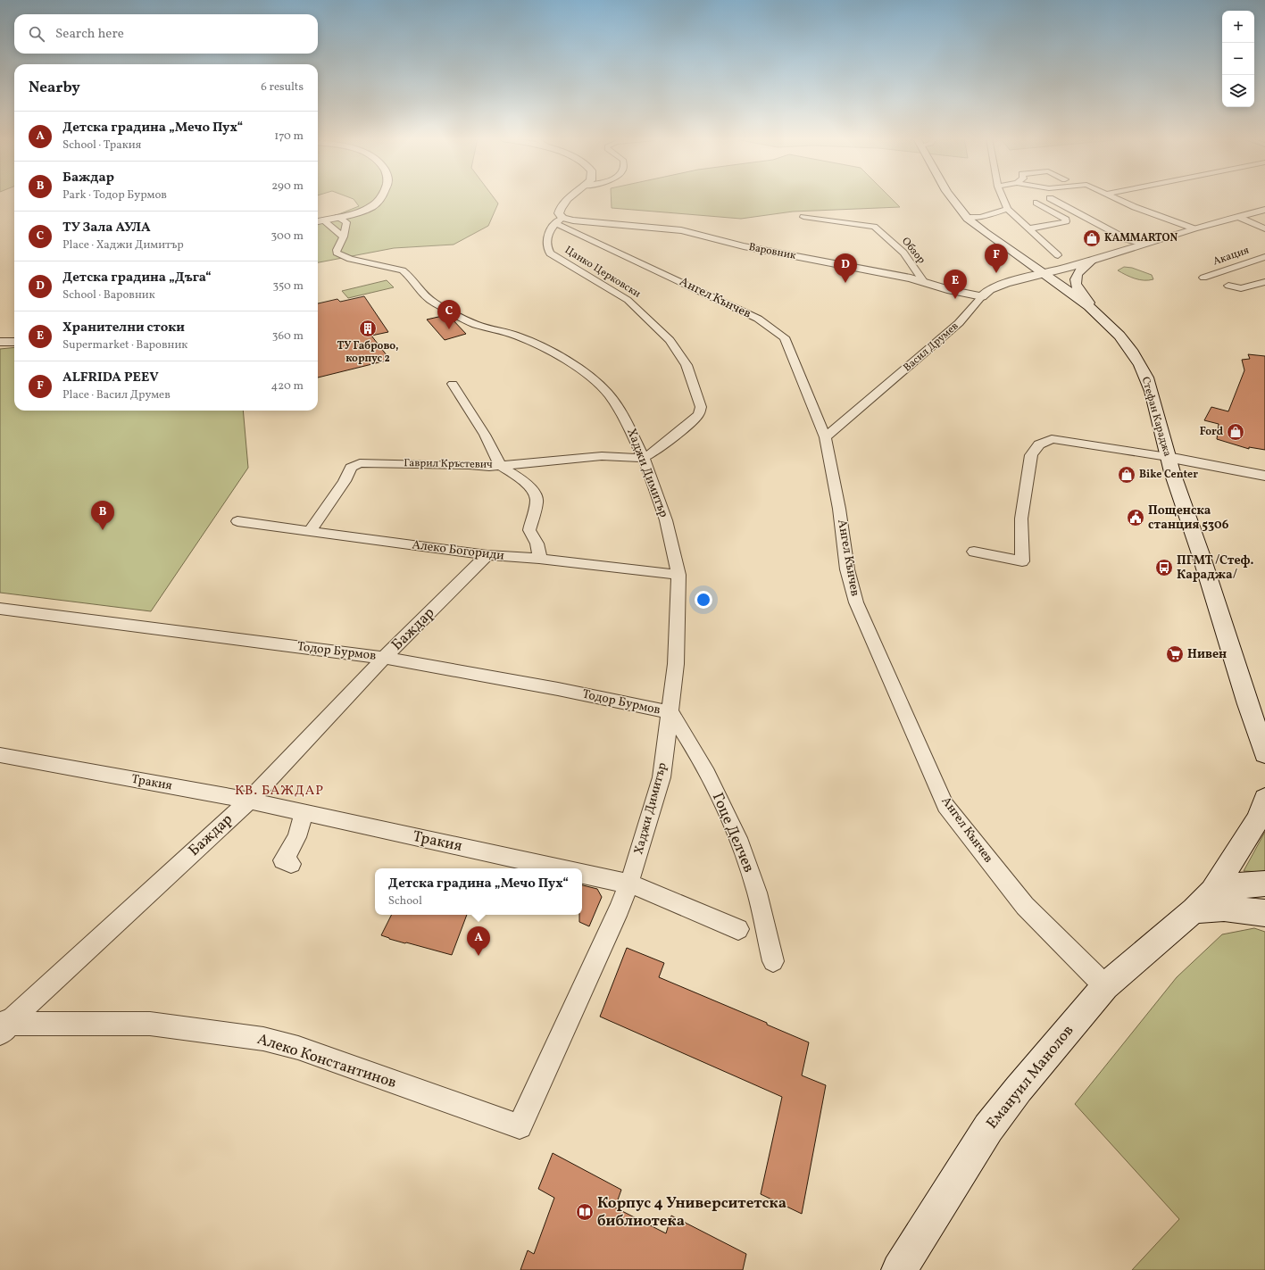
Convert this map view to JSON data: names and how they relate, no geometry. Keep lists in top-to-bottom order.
{
  "streets": {
    "street": [
      "Обзор",
      "Варовник",
      "Акация",
      "Цанко Церковски",
      "Ангел Кънчев",
      "Васил Друмев",
      "Стефан Караджа",
      "Гаврил Кръстевич",
      "Хаджи Димитър",
      "Алеко Богориди",
      "Баждар",
      "Тодор Бурмов",
      "Тракия",
      "Гоце Делчев",
      "Алеко Константинов",
      "Емануил Манолов"
    ]
  },
  "crossings": [
    ["Обзор", "Варовник"],
    ["Варовник", "Цанко Церковски"],
    ["Варовник", "Ангел Кънчев"],
    ["Варовник", "Васил Друмев"],
    ["Цанко Церковски", "Ангел Кънчев"],
    ["Цанко Церковски", "Гаврил Кръстевич"],
    ["Цанко Церковски", "Хаджи Димитър"],
    ["Ангел Кънчев", "Васил Друмев"],
    ["Ангел Кънчев", "Емануил Манолов"],
    ["Васил Друмев", "Стефан Караджа"],
    ["Гаврил Кръстевич", "Хаджи Димитър"],
    ["Гаврил Кръстевич", "Алеко Богориди"],
    ["Хаджи Димитър", "Алеко Богориди"],
    ["Хаджи Димитър", "Тодор Бурмов"],
    ["Хаджи Димитър", "Гоце Делчев"],
    ["Хаджи Димитър", "Алеко Константинов"],
    ["Алеко Богориди", "Баждар"],
    ["Баждар", "Тодор Бурмов"],
    ["Баждар", "Тракия"],
    ["Баждар", "Алеко Константинов"],
    ["Тодор Бурмов", "Гоце Делчев"]
  ],
  "districts": ["КВ. БАЖДАР"],
  "places": {
    "shop": ["KAMMARTON", "Ford", "Bike Center"],
    "building": ["ТУ Габрово, корпус 2"],
    "public building": ["Пощенска станция 5306"],
    "bus stop": ["ПГМТ /Стеф. Караджа/"],
    "supermarket": ["Нивен"],
    "library": ["Корпус 4 Университетска библиотека"]
  },
  "page": {
    "map_buttons": ["+", "−"],
    "search": "Search here",
    "heading": ["Nearby", "6 results"],
    "list": [
      {
        "mark": "A",
        "name": "Детска градина „Мечо Пух“",
        "note": "School · Тракия",
        "value": "170 m"
      },
      {
        "mark": "B",
        "name": "Баждар",
        "note": "Park · Тодор Бурмов",
        "value": "290 m"
      },
      {
        "mark": "C",
        "name": "ТУ Зала АУЛА",
        "note": "Place · Хаджи Димитър",
        "value": "300 m"
      },
      {
        "mark": "D",
        "name": "Детска градина „Дъга“",
        "note": "School · Варовник",
        "value": "350 m"
      },
      {
        "mark": "E",
        "name": "Хранителни стоки",
        "note": "Supermarket · Варовник",
        "value": "360 m"
      },
      {
        "mark": "F",
        "name": "ALFRIDA PEEV",
        "note": "Place · Васил Друмев",
        "value": "420 m"
      }
    ],
    "pins": [
      "F",
      "D",
      "E",
      "C",
      "B",
      "A"
    ],
    "popup": ["Детска градина „Мечо Пух“", "School"]
  }
}
